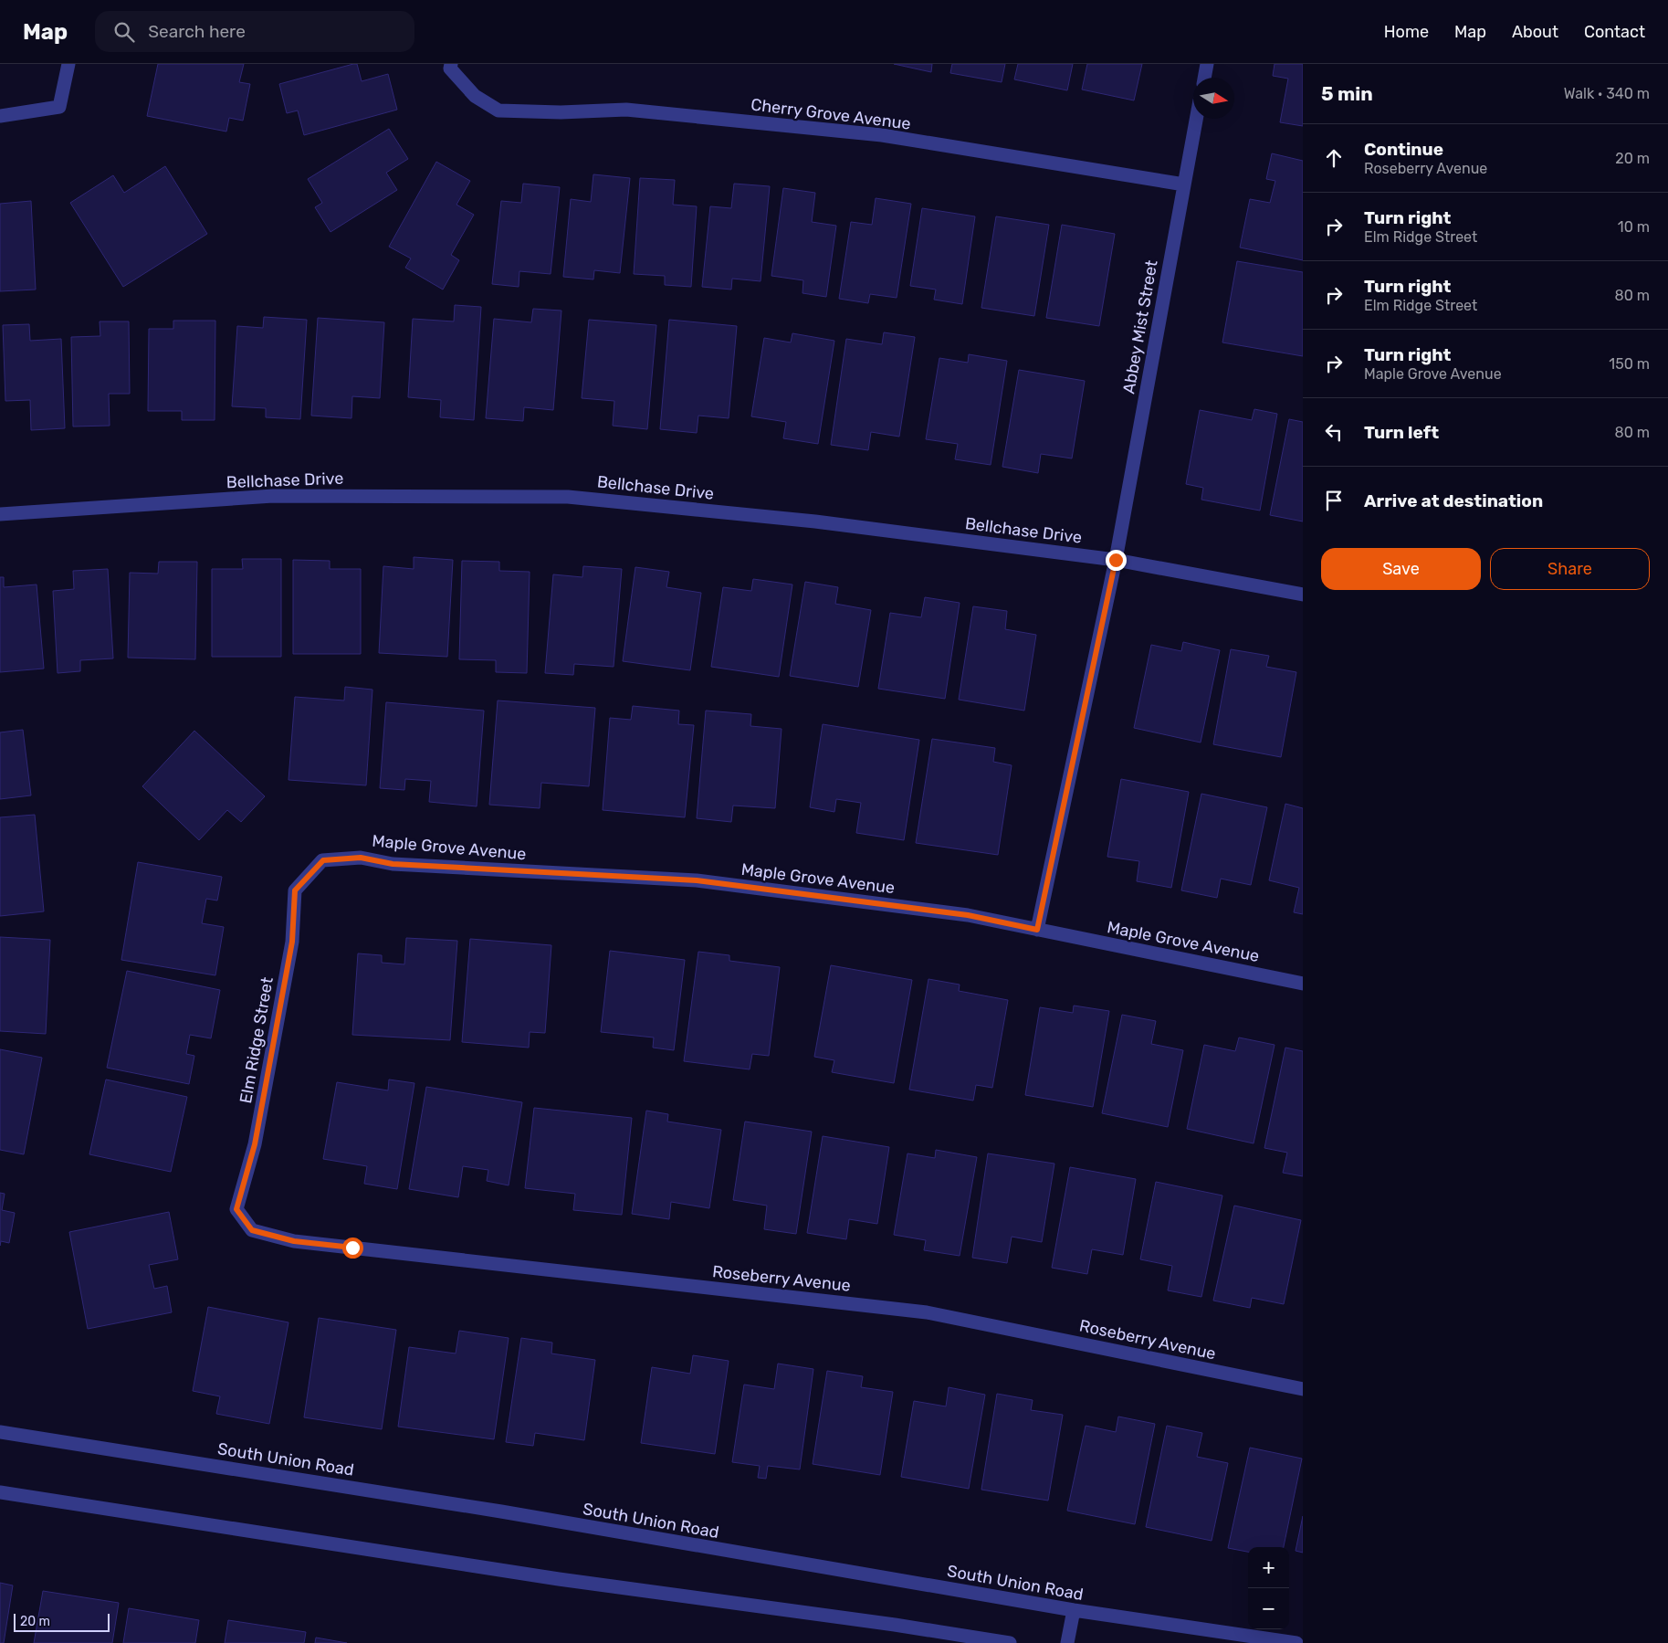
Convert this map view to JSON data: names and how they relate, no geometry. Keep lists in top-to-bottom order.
{
  "streets": {
    "street": [
      "Cherry Grove Avenue",
      "Abbey Mist Street",
      "Bellchase Drive",
      "Maple Grove Avenue",
      "Elm Ridge Street",
      "Roseberry Avenue",
      "South Union Road"
    ]
  },
  "crossings": [
    ["Cherry Grove Avenue", "Abbey Mist Street"],
    ["Abbey Mist Street", "Bellchase Drive"],
    ["Abbey Mist Street", "Maple Grove Avenue"],
    ["Maple Grove Avenue", "Elm Ridge Street"],
    ["Elm Ridge Street", "Roseberry Avenue"]
  ],
  "scale_bar": "20 m",
  "north": "right",
  "page": {
    "header": "Map",
    "search": "Search here",
    "nav": [
      "Home",
      "Map",
      "About",
      "Contact"
    ],
    "heading": ["5 min", "Walk · 340 m"],
    "list": [
      ["Continue", "Roseberry Avenue", "20 m"],
      ["Turn right", "Elm Ridge Street", "10 m"],
      ["Turn right", "Elm Ridge Street", "80 m"],
      ["Turn right", "Maple Grove Avenue", "150 m"],
      ["Turn left", "80 m"],
      "Arrive at destination"
    ],
    "buttons": ["Save", "Share"],
    "map_buttons": ["+", "−"],
    "scale": "20 m"
  }
}
